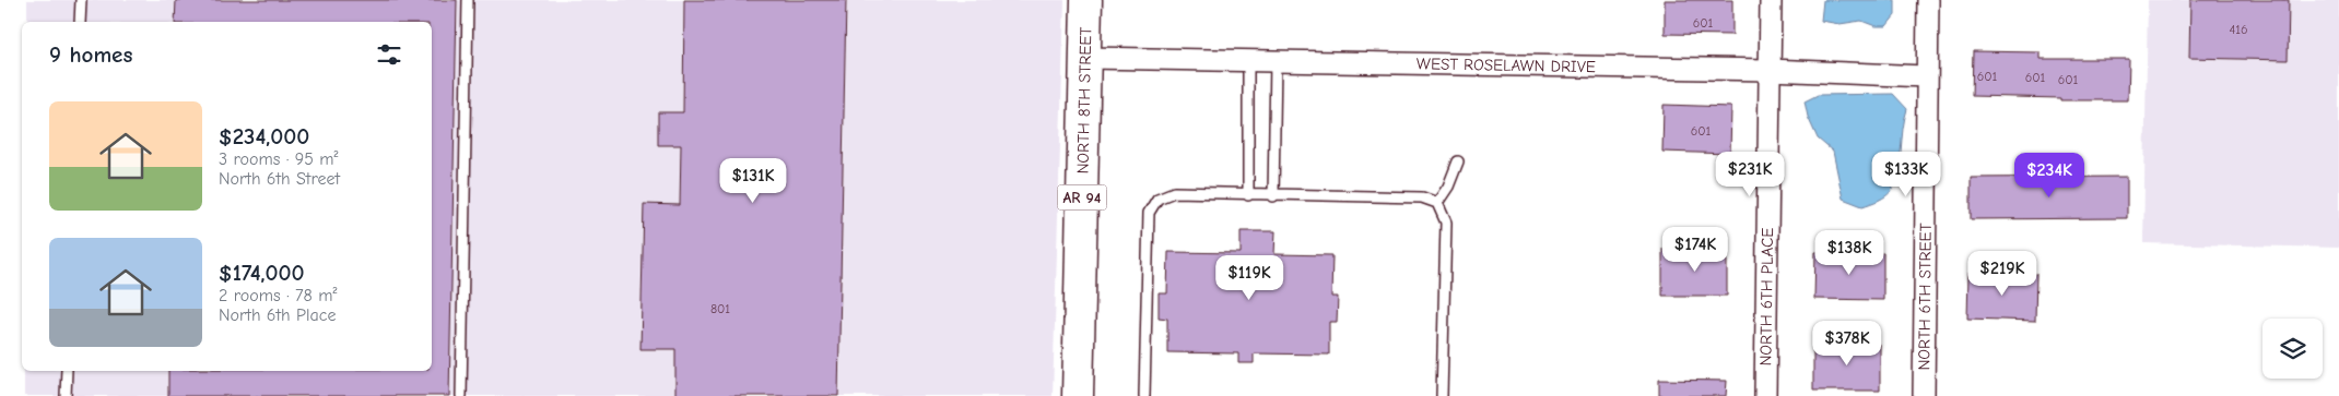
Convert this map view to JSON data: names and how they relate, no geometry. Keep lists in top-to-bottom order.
{
  "streets": {
    "main road": ["NORTH 8TH STREET", "AR 94"],
    "street": ["WEST ROSELAWN DRIVE", "NORTH 6TH PLACE", "NORTH 6TH STREET"]
  },
  "crossings": [
    ["WEST ROSELAWN DRIVE", "NORTH 8TH STREET"],
    ["WEST ROSELAWN DRIVE", "NORTH 6TH PLACE"],
    ["WEST ROSELAWN DRIVE", "NORTH 6TH STREET"]
  ],
  "house_numbers": [
    "601",
    "416",
    "601",
    "601",
    "601",
    "601",
    "801"
  ],
  "page": {
    "heading": "9 homes",
    "list": [
      {
        "name": "$234,000",
        "note": "3 rooms · 95 m² · North 6th Street"
      },
      {
        "name": "$174,000",
        "note": "2 rooms · 78 m² · North 6th Place"
      }
    ],
    "price": [
      "$231K",
      "$133K",
      "$234K",
      "$131K",
      "$174K",
      "$138K",
      "$219K",
      "$119K",
      "$378K"
    ]
  }
}
